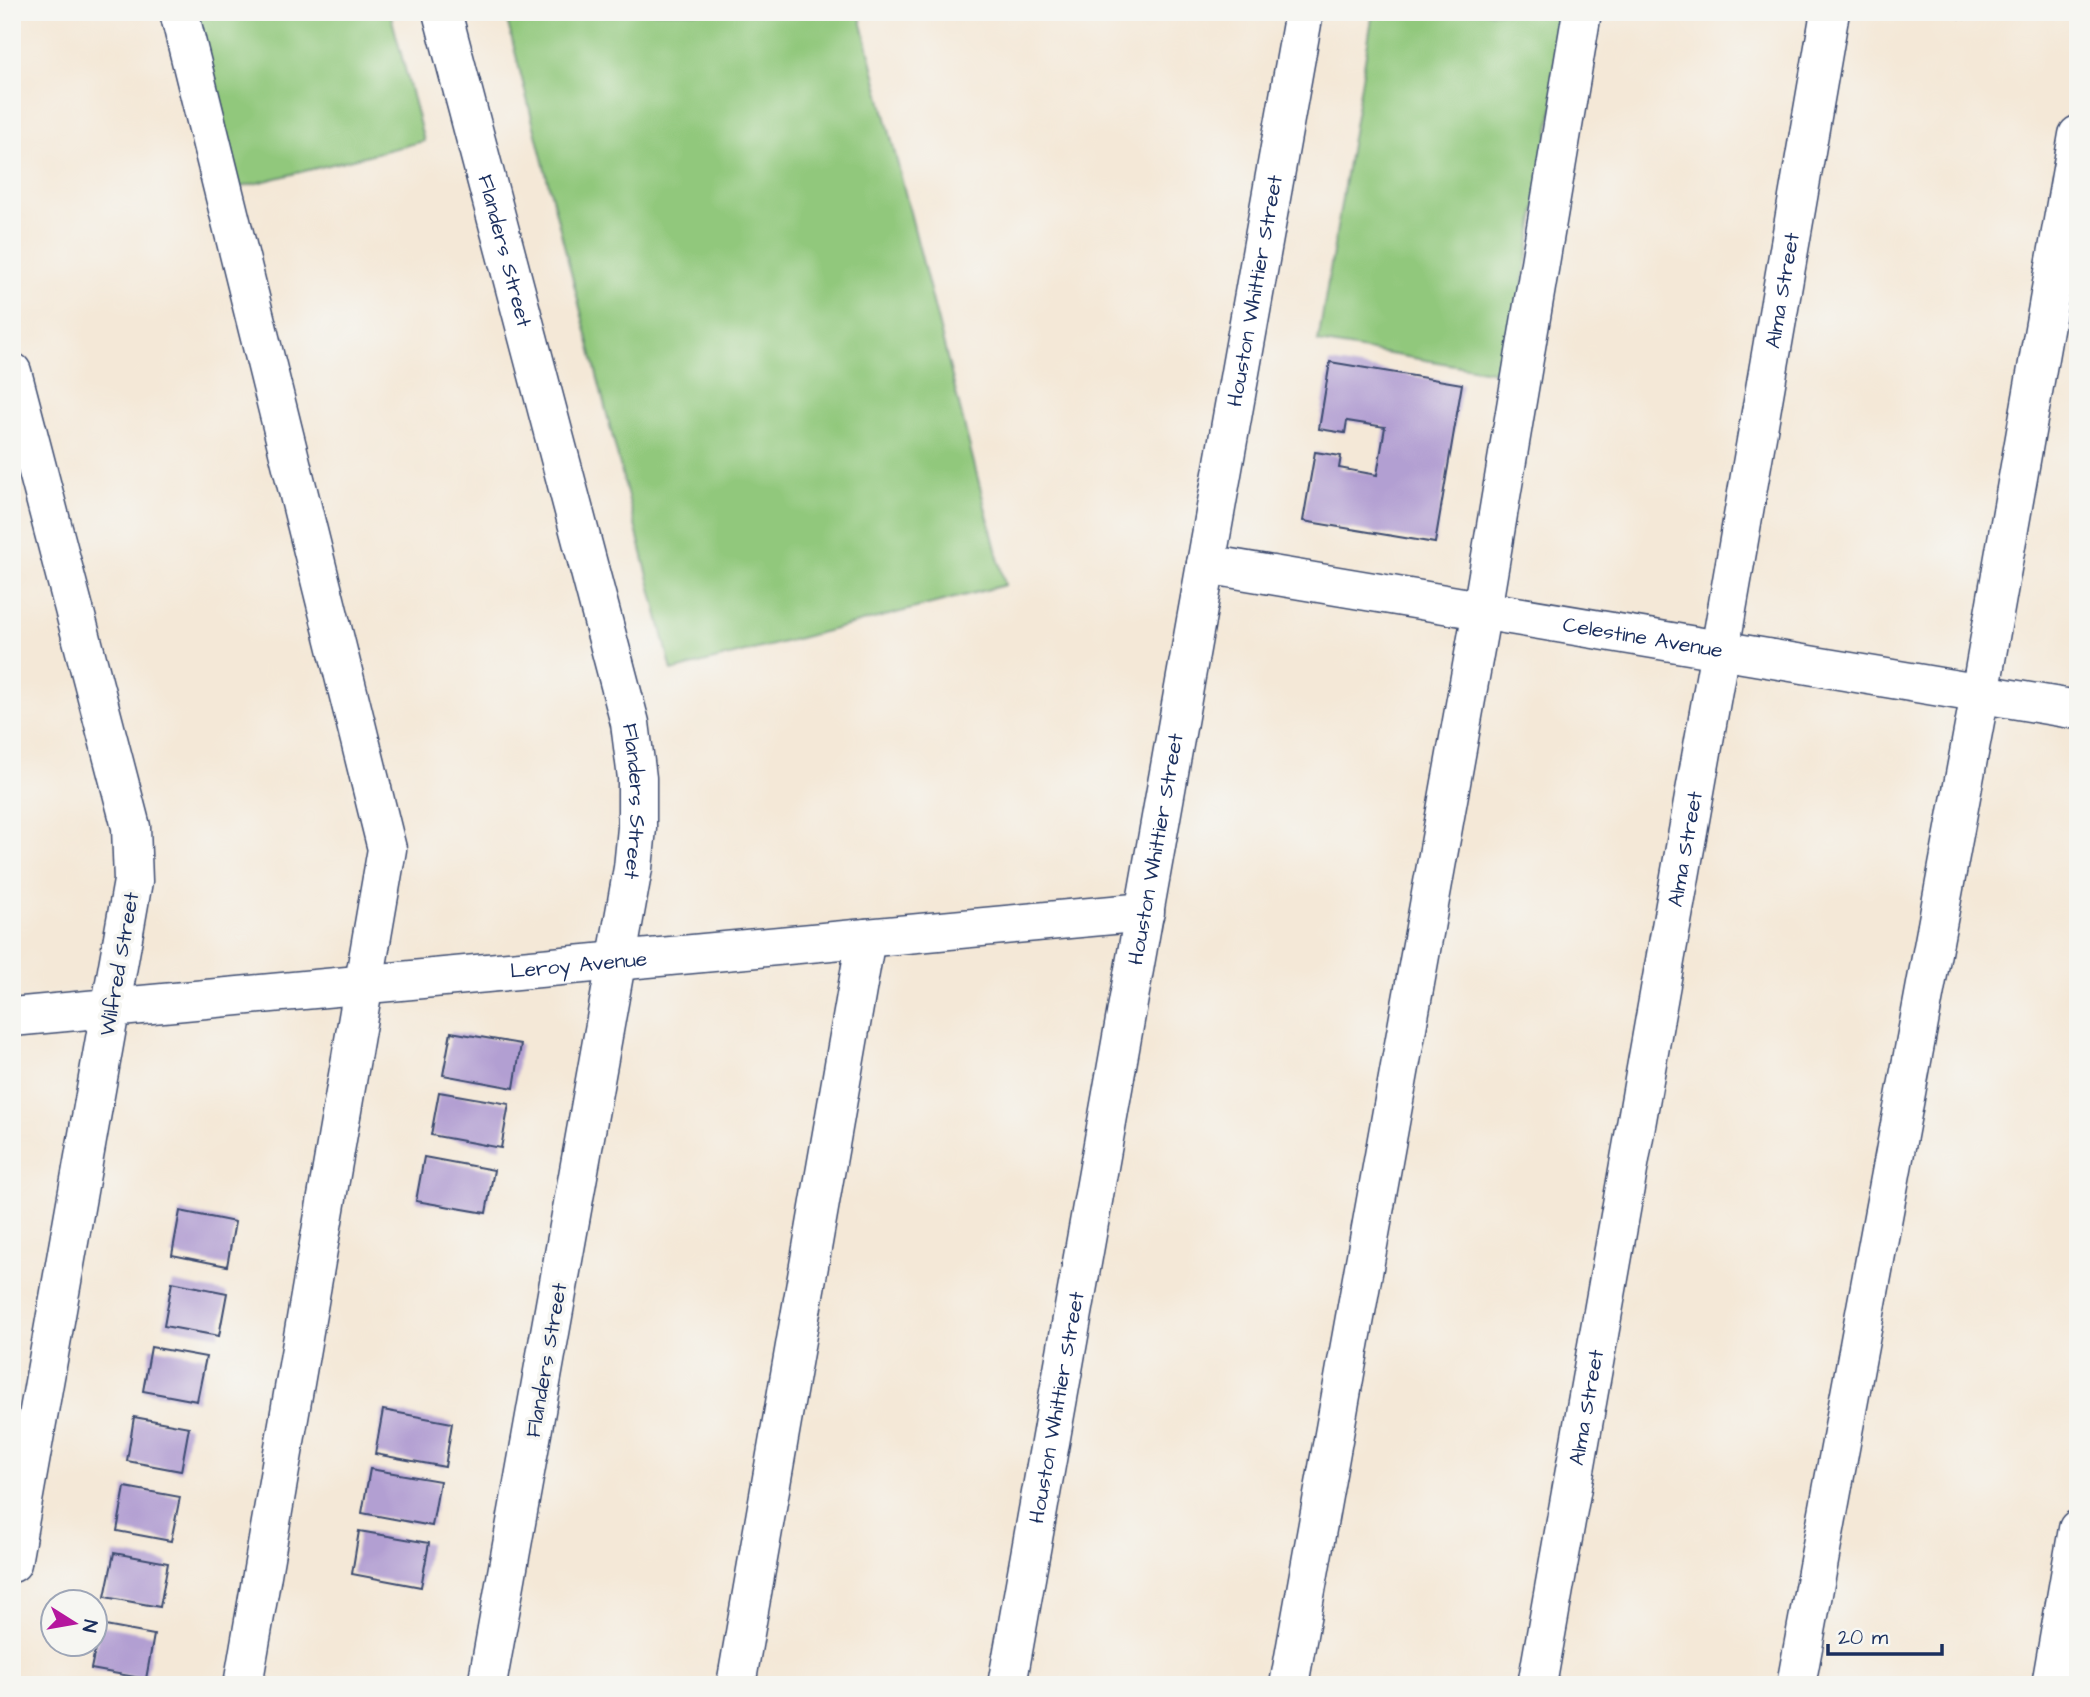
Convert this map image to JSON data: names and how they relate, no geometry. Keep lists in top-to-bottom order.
{
  "streets": {
    "street": [
      "Flanders Street",
      "Houston Whittier Street",
      "Alma Street",
      "Celestine Avenue",
      "Wilfred Street",
      "Leroy Avenue"
    ]
  },
  "crossings": [
    ["Flanders Street", "Leroy Avenue"],
    ["Houston Whittier Street", "Celestine Avenue"],
    ["Houston Whittier Street", "Leroy Avenue"],
    ["Alma Street", "Celestine Avenue"],
    ["Wilfred Street", "Leroy Avenue"]
  ],
  "scale_bar": "20 m",
  "north": "right"
}
